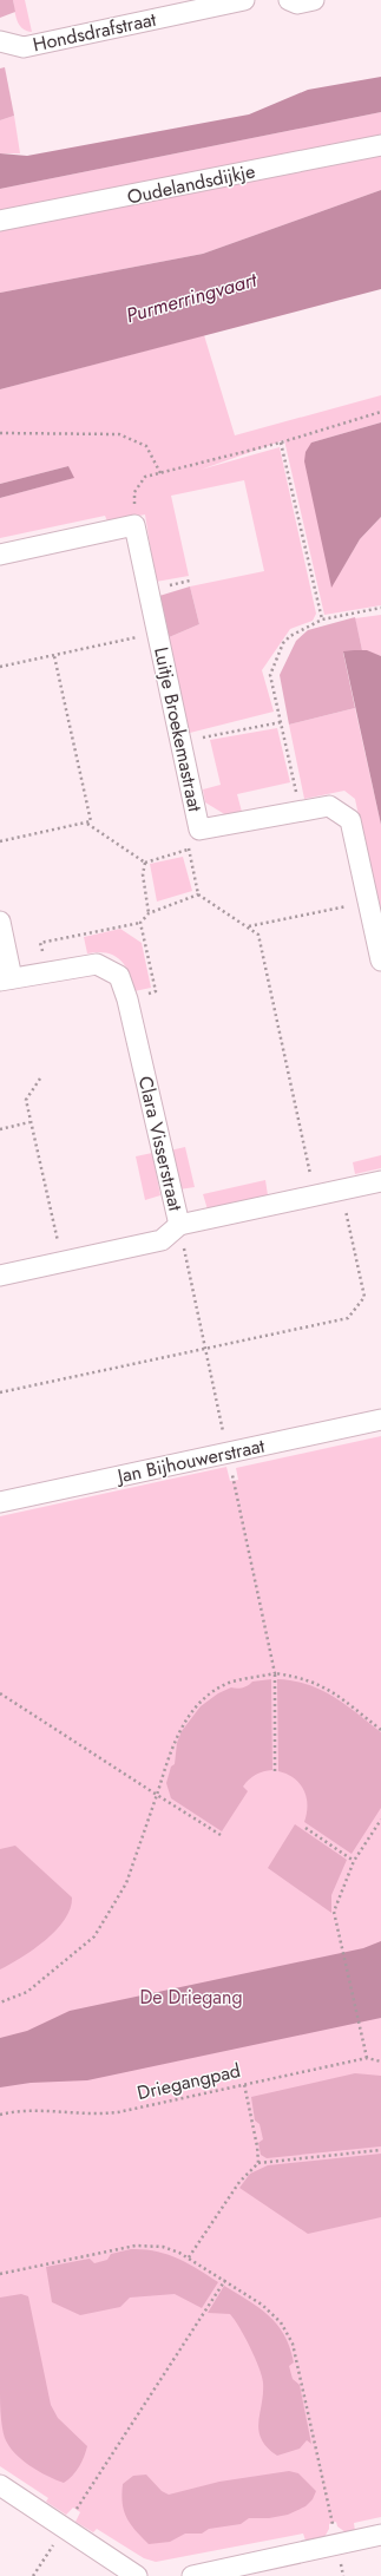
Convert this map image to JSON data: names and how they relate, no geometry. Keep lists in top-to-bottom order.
{
  "streets": {
    "street": [
      "Hondsdrafstraat",
      "Oudelandsdijkje",
      "Luitje Broekemastraat",
      "Clara Visserstraat",
      "Jan Bijhouwerstraat"
    ],
    "path": ["Driegangpad"]
  },
  "water": ["Purmerringvaart"],
  "parks": ["De Driegang"]
}
